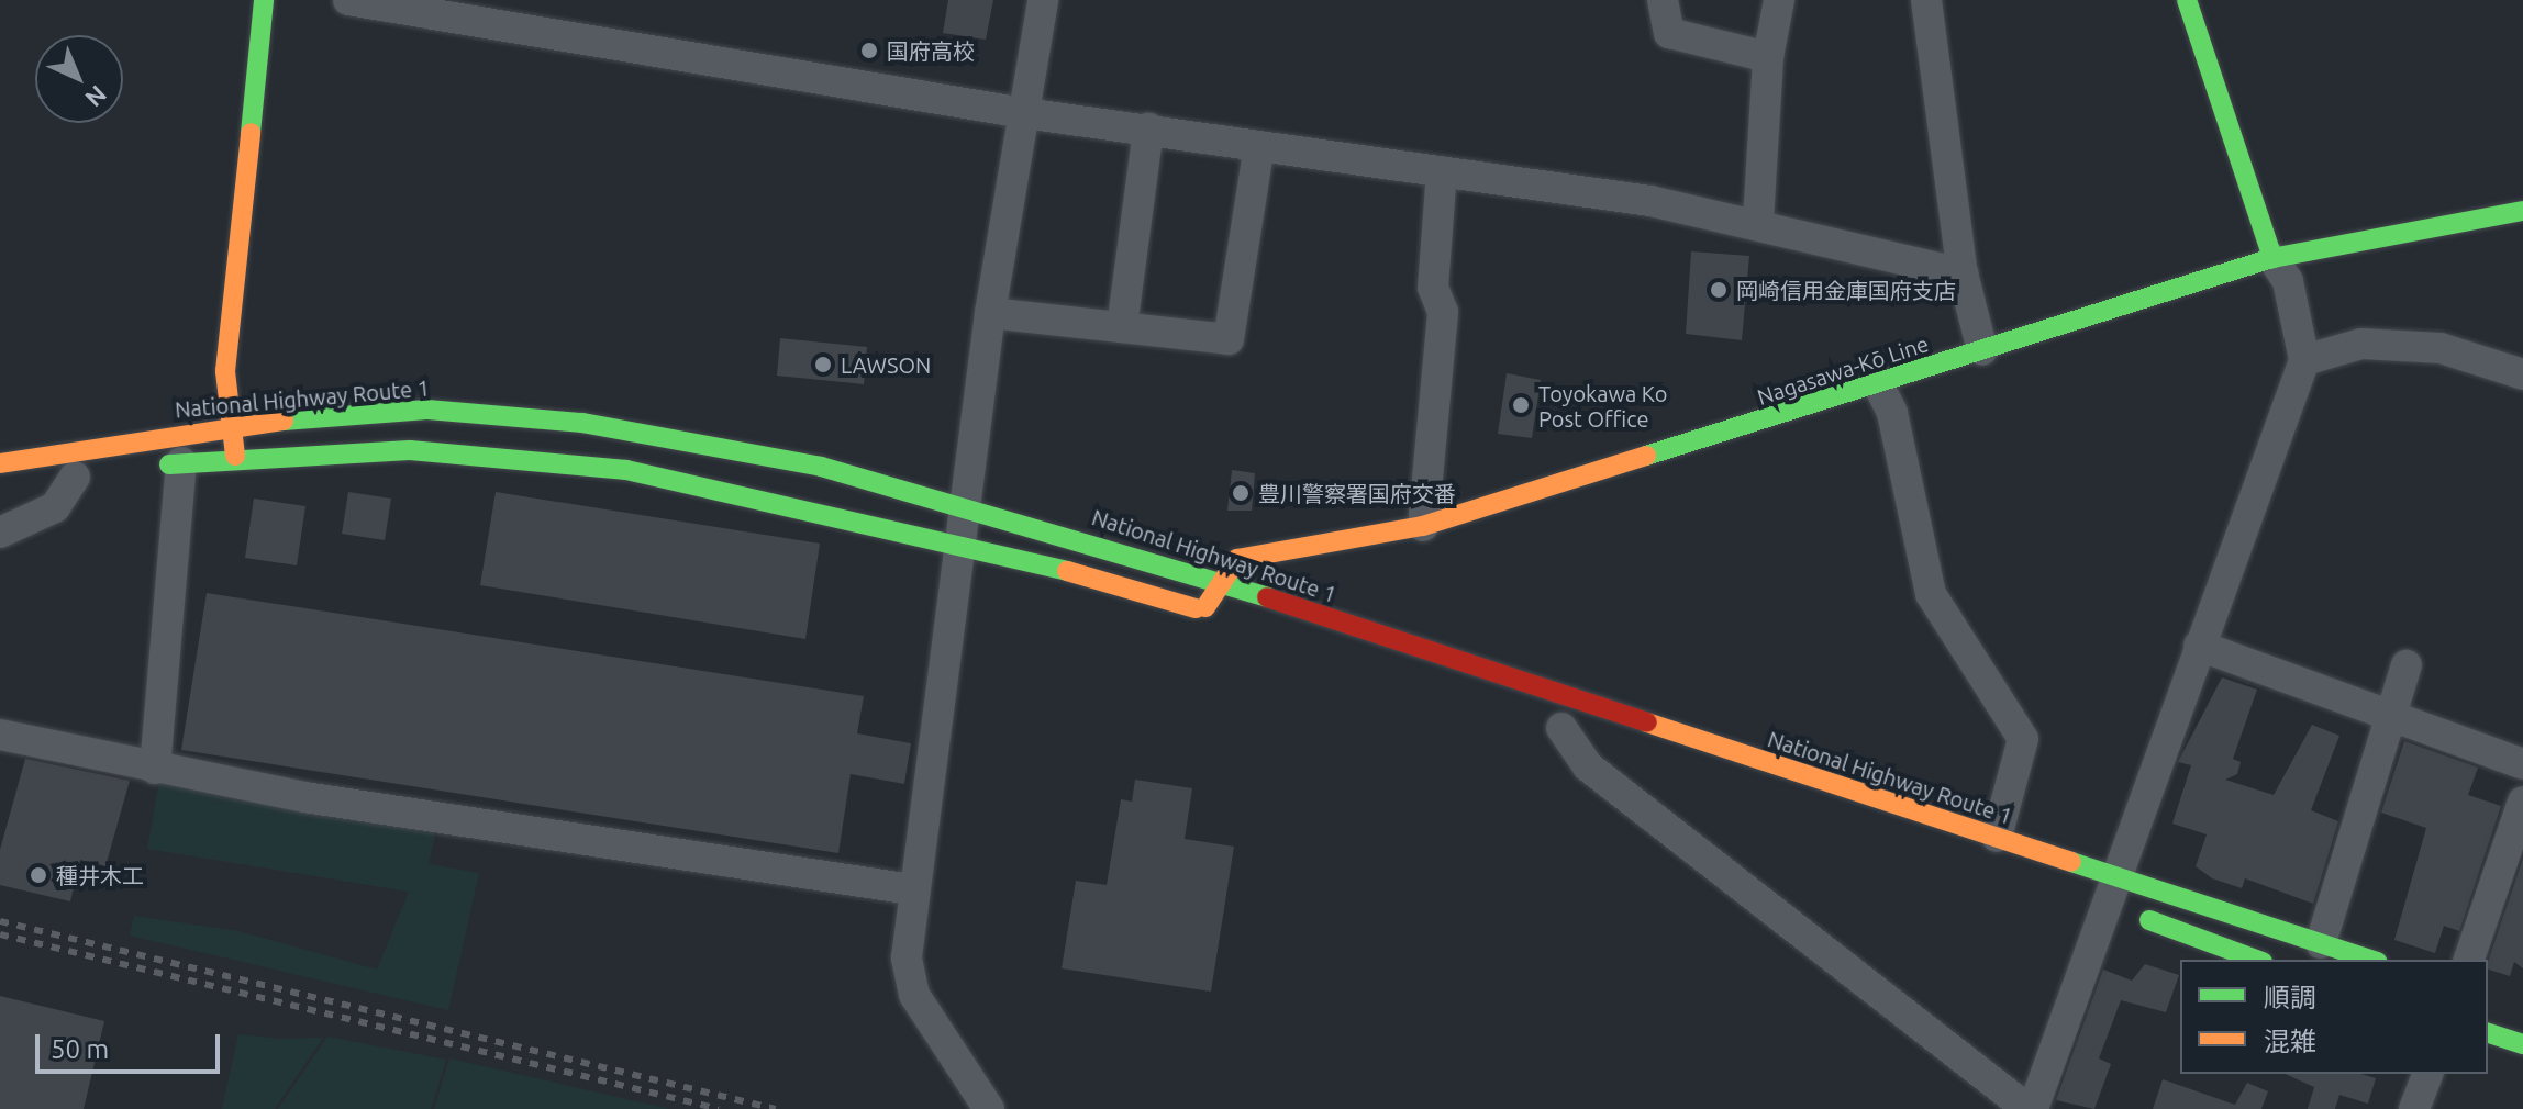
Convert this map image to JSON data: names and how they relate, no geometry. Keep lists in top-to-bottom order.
{
  "streets": {
    "main road": ["Nagasawa-Kō Line", "National Highway Route 1"]
  },
  "crossings": [
    ["Nagasawa-Kō Line", "National Highway Route 1"]
  ],
  "places": [
    "国府高校",
    "岡崎信用金庫国府支店",
    "LAWSON",
    "Toyokawa Ko Post Office",
    "豊川警察署国府交番",
    "種井木工"
  ],
  "legend": ["順調", "混雑"],
  "scale_bar": "50 m",
  "north": "bottom right"
}
